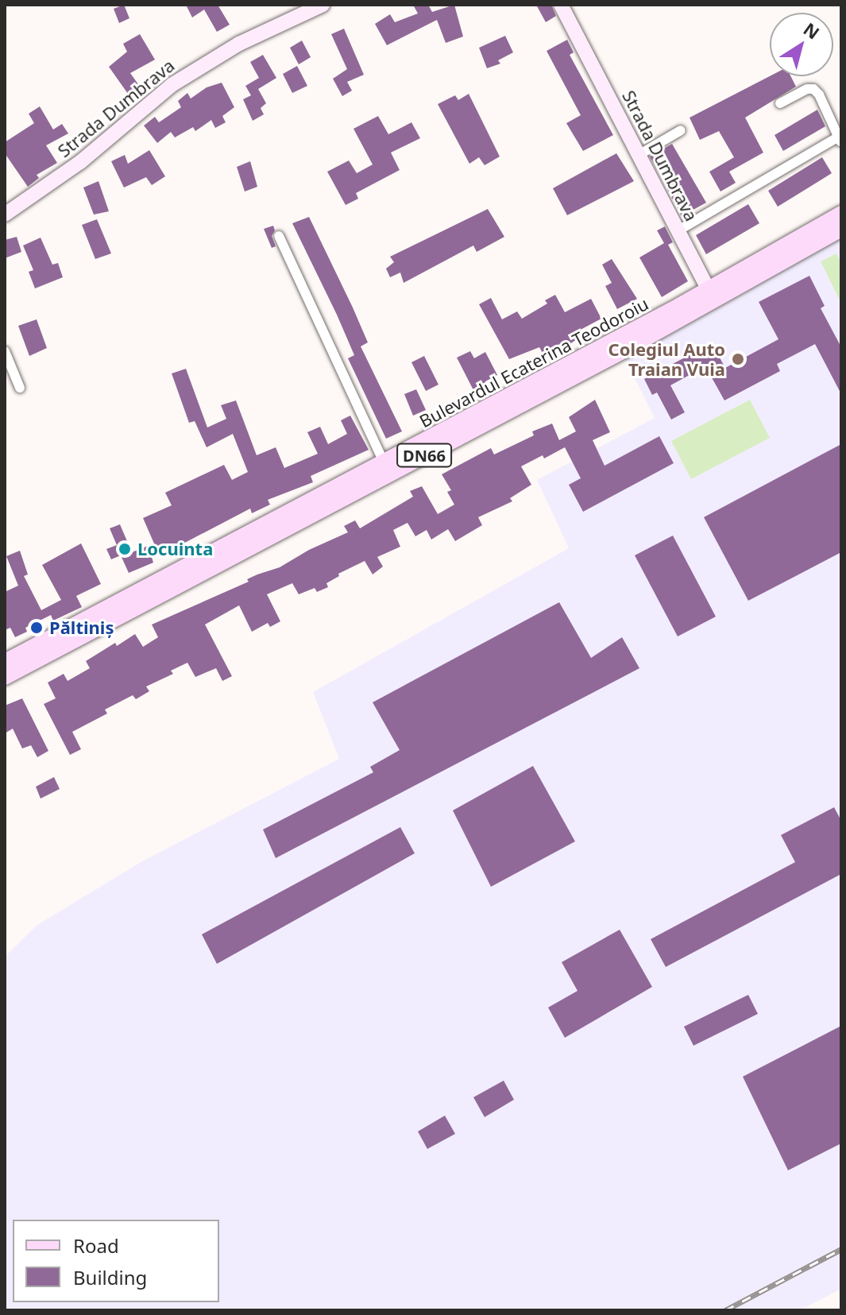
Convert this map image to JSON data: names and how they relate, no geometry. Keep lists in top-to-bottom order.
{
  "streets": {
    "main road": ["Bulevardul Ecaterina Teodoroiu", "DN66"],
    "street": ["Strada Dumbrava"]
  },
  "crossings": [
    ["Strada Dumbrava", "Bulevardul Ecaterina Teodoroiu"]
  ],
  "places": ["Colegiul Auto Traian Vuia", "Locuinta", "Păltiniș"],
  "legend": ["Road", "Building"],
  "north": "top right"
}
